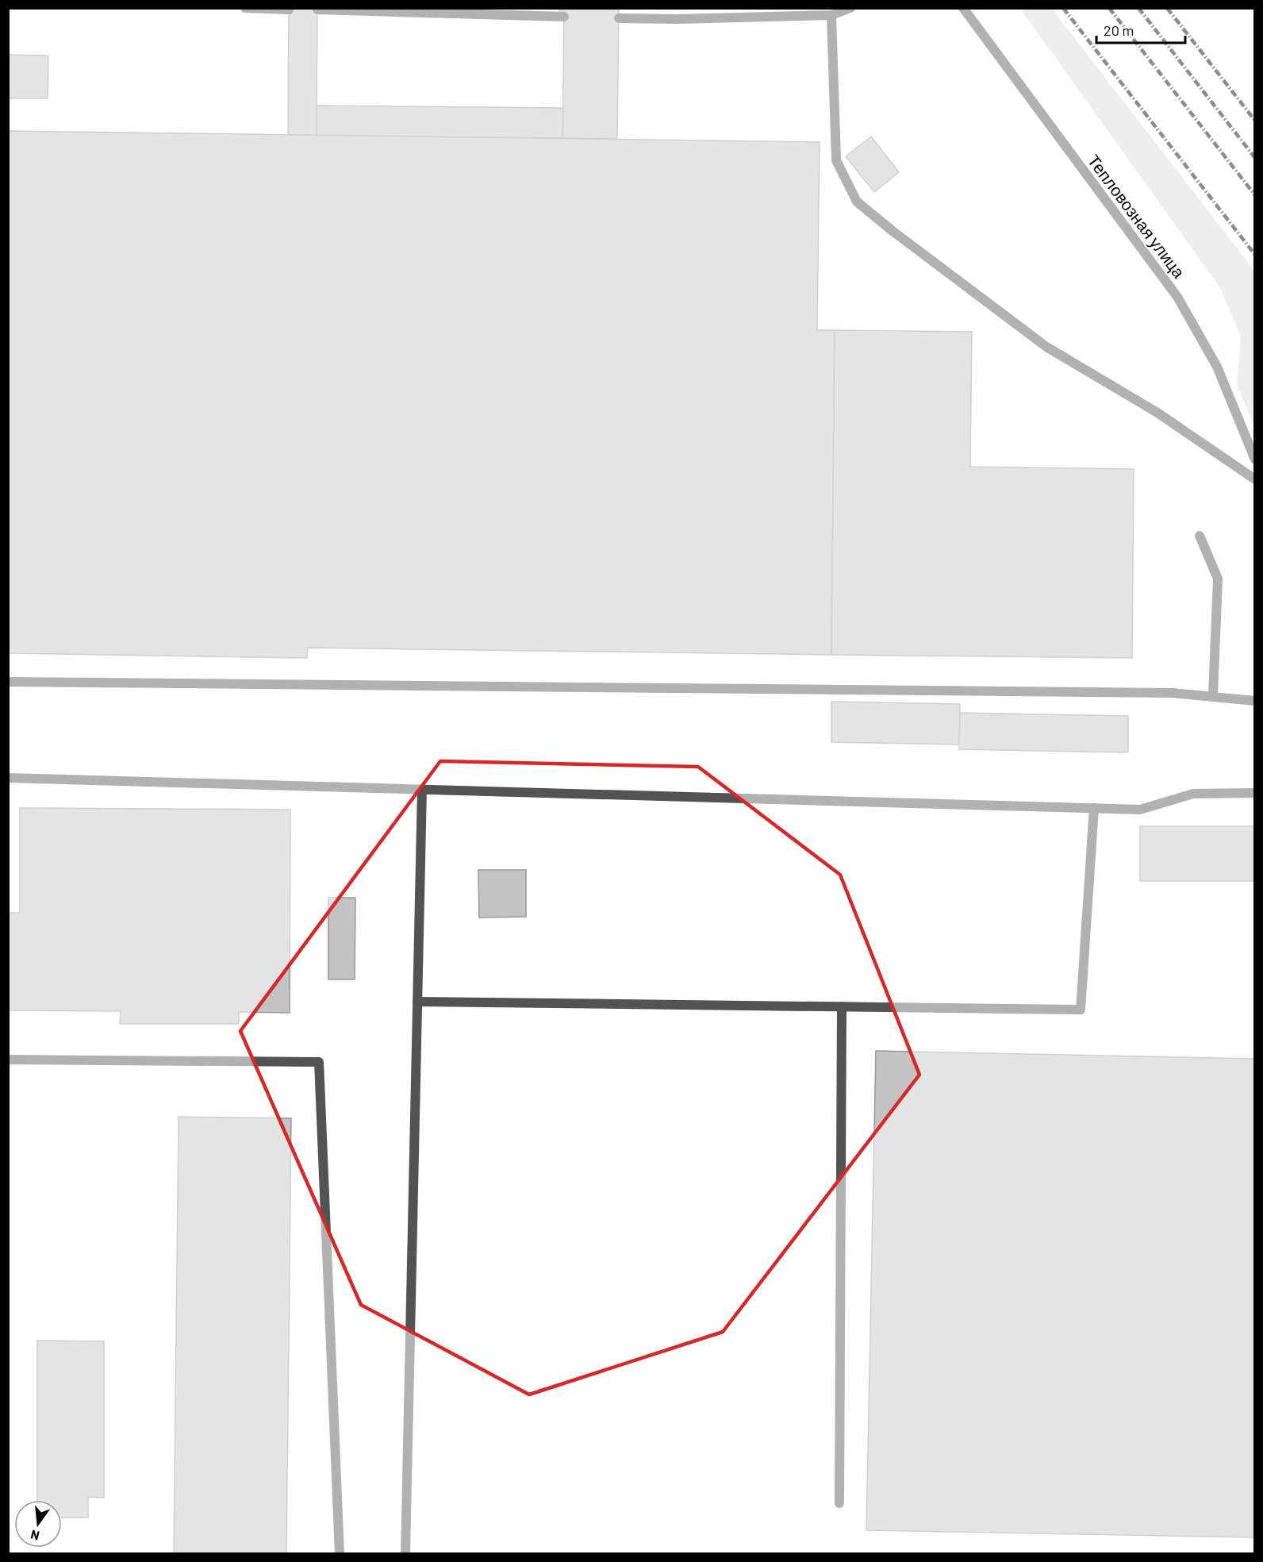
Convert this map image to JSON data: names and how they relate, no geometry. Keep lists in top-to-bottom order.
{
  "streets": {
    "street": ["Тепловозная улица"]
  },
  "scale_bar": "20 m",
  "north": "bottom"
}
